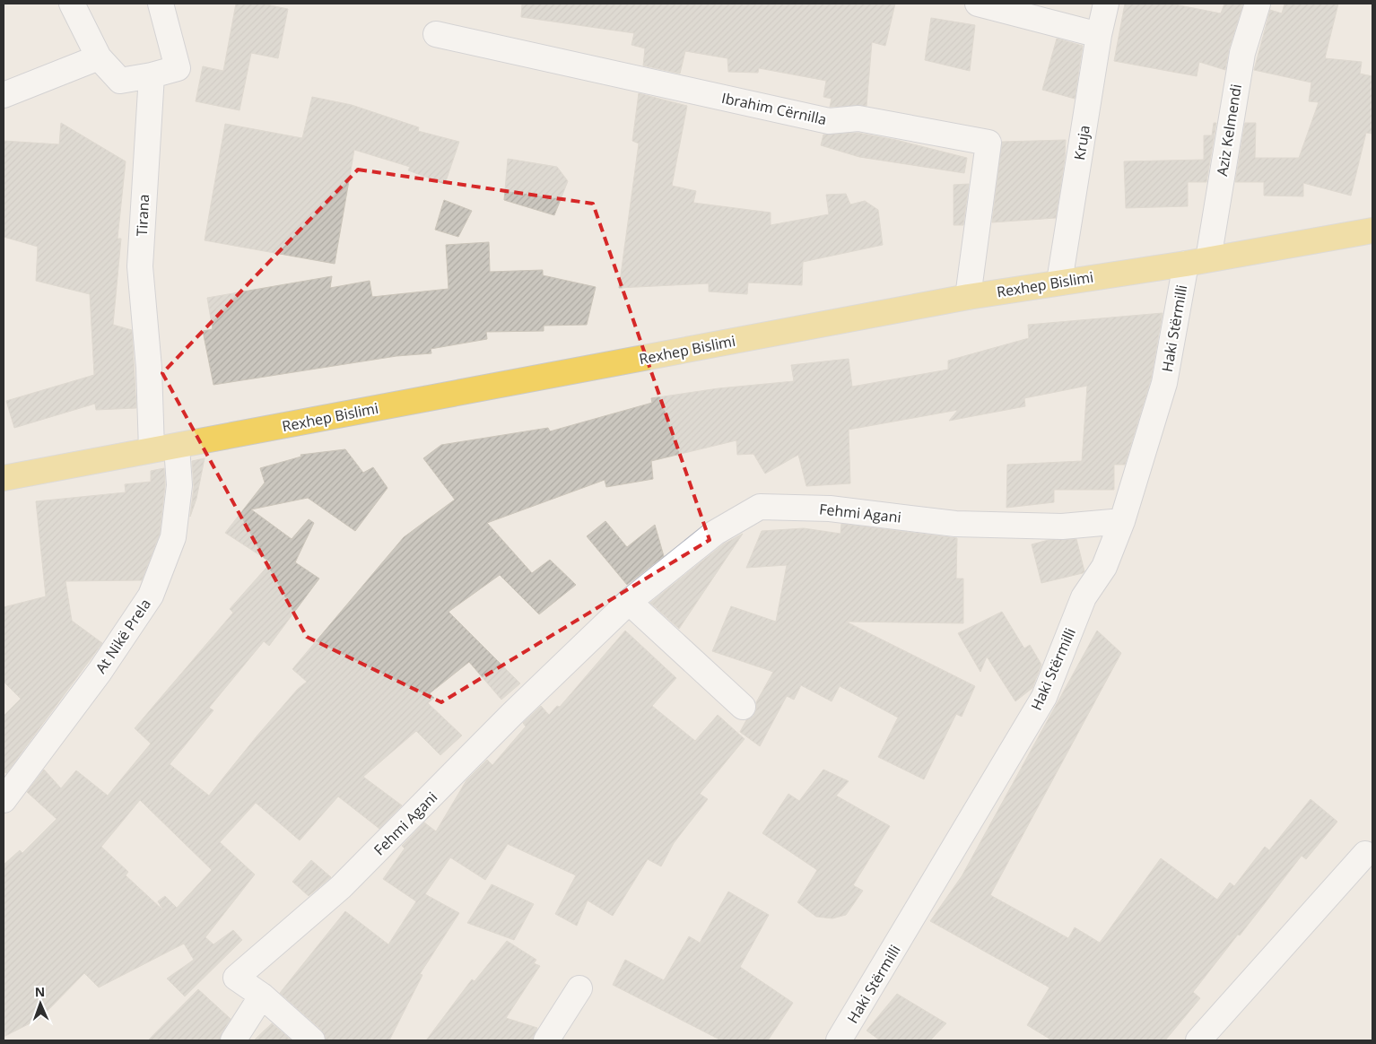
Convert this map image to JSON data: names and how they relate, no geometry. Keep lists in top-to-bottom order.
{
  "streets": {
    "main road": ["Rexhep Bislimi"],
    "street": [
      "Ibrahim Cërnilla",
      "Aziz Kelmendi",
      "Kruja",
      "Tirana",
      "Haki Stërmilli",
      "Fehmi Agani",
      "At Nikë Prela"
    ]
  },
  "crossings": [
    ["Ibrahim Cërnilla", "Rexhep Bislimi"],
    ["Aziz Kelmendi", "Rexhep Bislimi"],
    ["Aziz Kelmendi", "Haki Stërmilli"],
    ["Kruja", "Rexhep Bislimi"],
    ["Tirana", "Rexhep Bislimi"],
    ["Rexhep Bislimi", "Haki Stërmilli"],
    ["Rexhep Bislimi", "At Nikë Prela"],
    ["Haki Stërmilli", "Fehmi Agani"]
  ],
  "north": "top"
}
